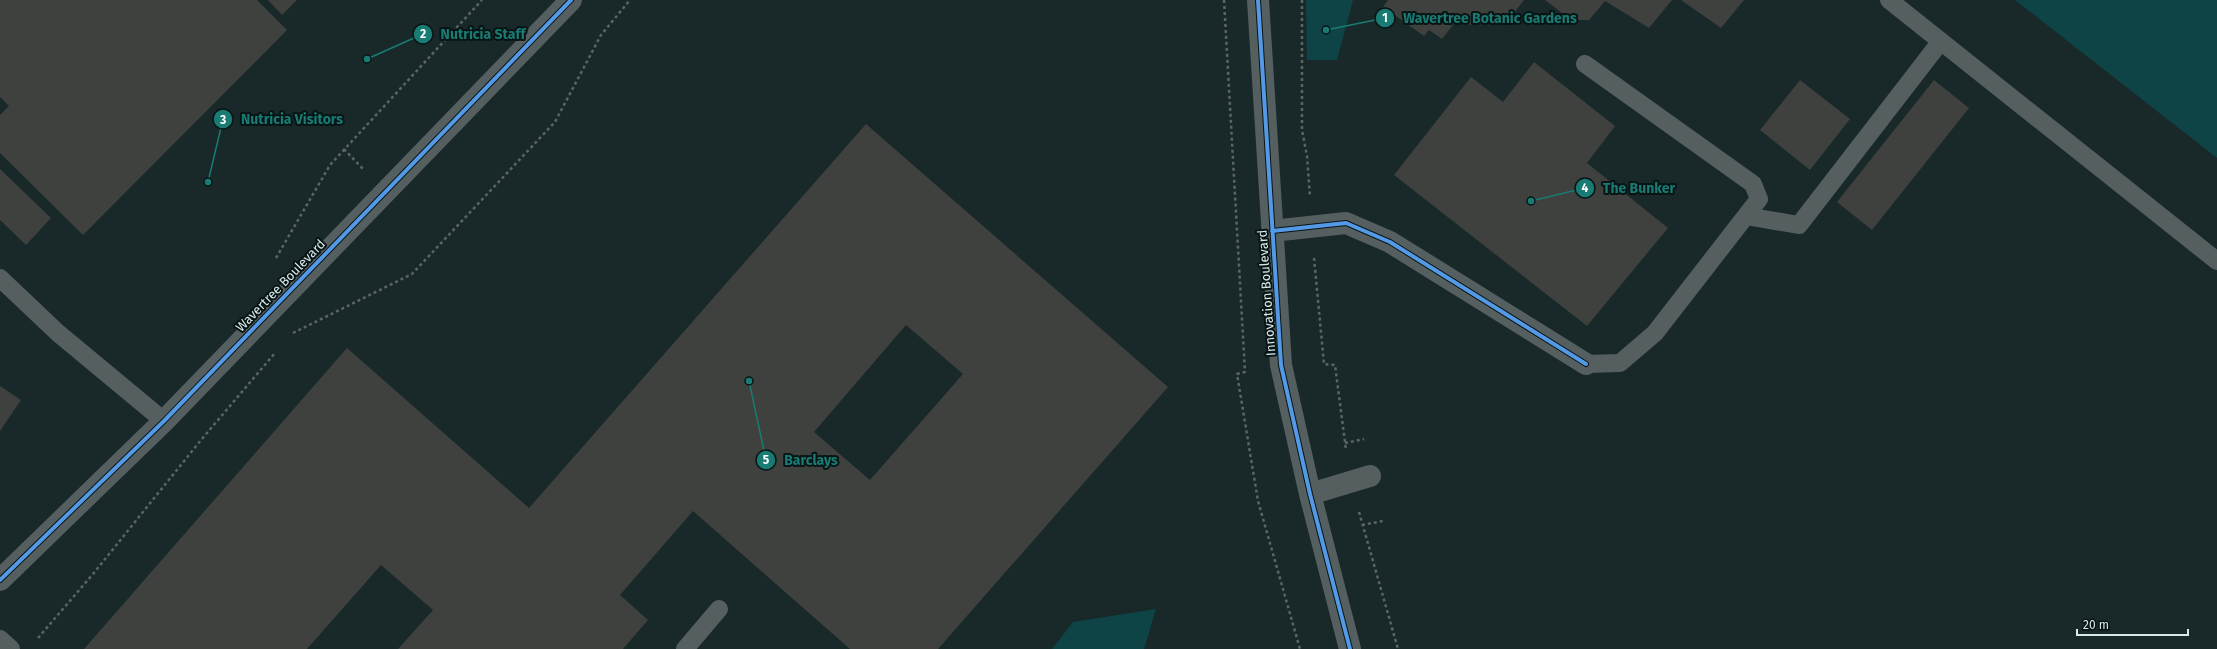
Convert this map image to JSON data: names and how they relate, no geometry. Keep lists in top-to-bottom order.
{
  "streets": {
    "street": ["Wavertree Boulevard", "Innovation Boulevard"]
  },
  "places": [
    "Wavertree Botanic Gardens",
    "Nutricia Staff",
    "Nutricia Visitors",
    "The Bunker",
    "Barclays"
  ],
  "scale_bar": "20 m"
}
